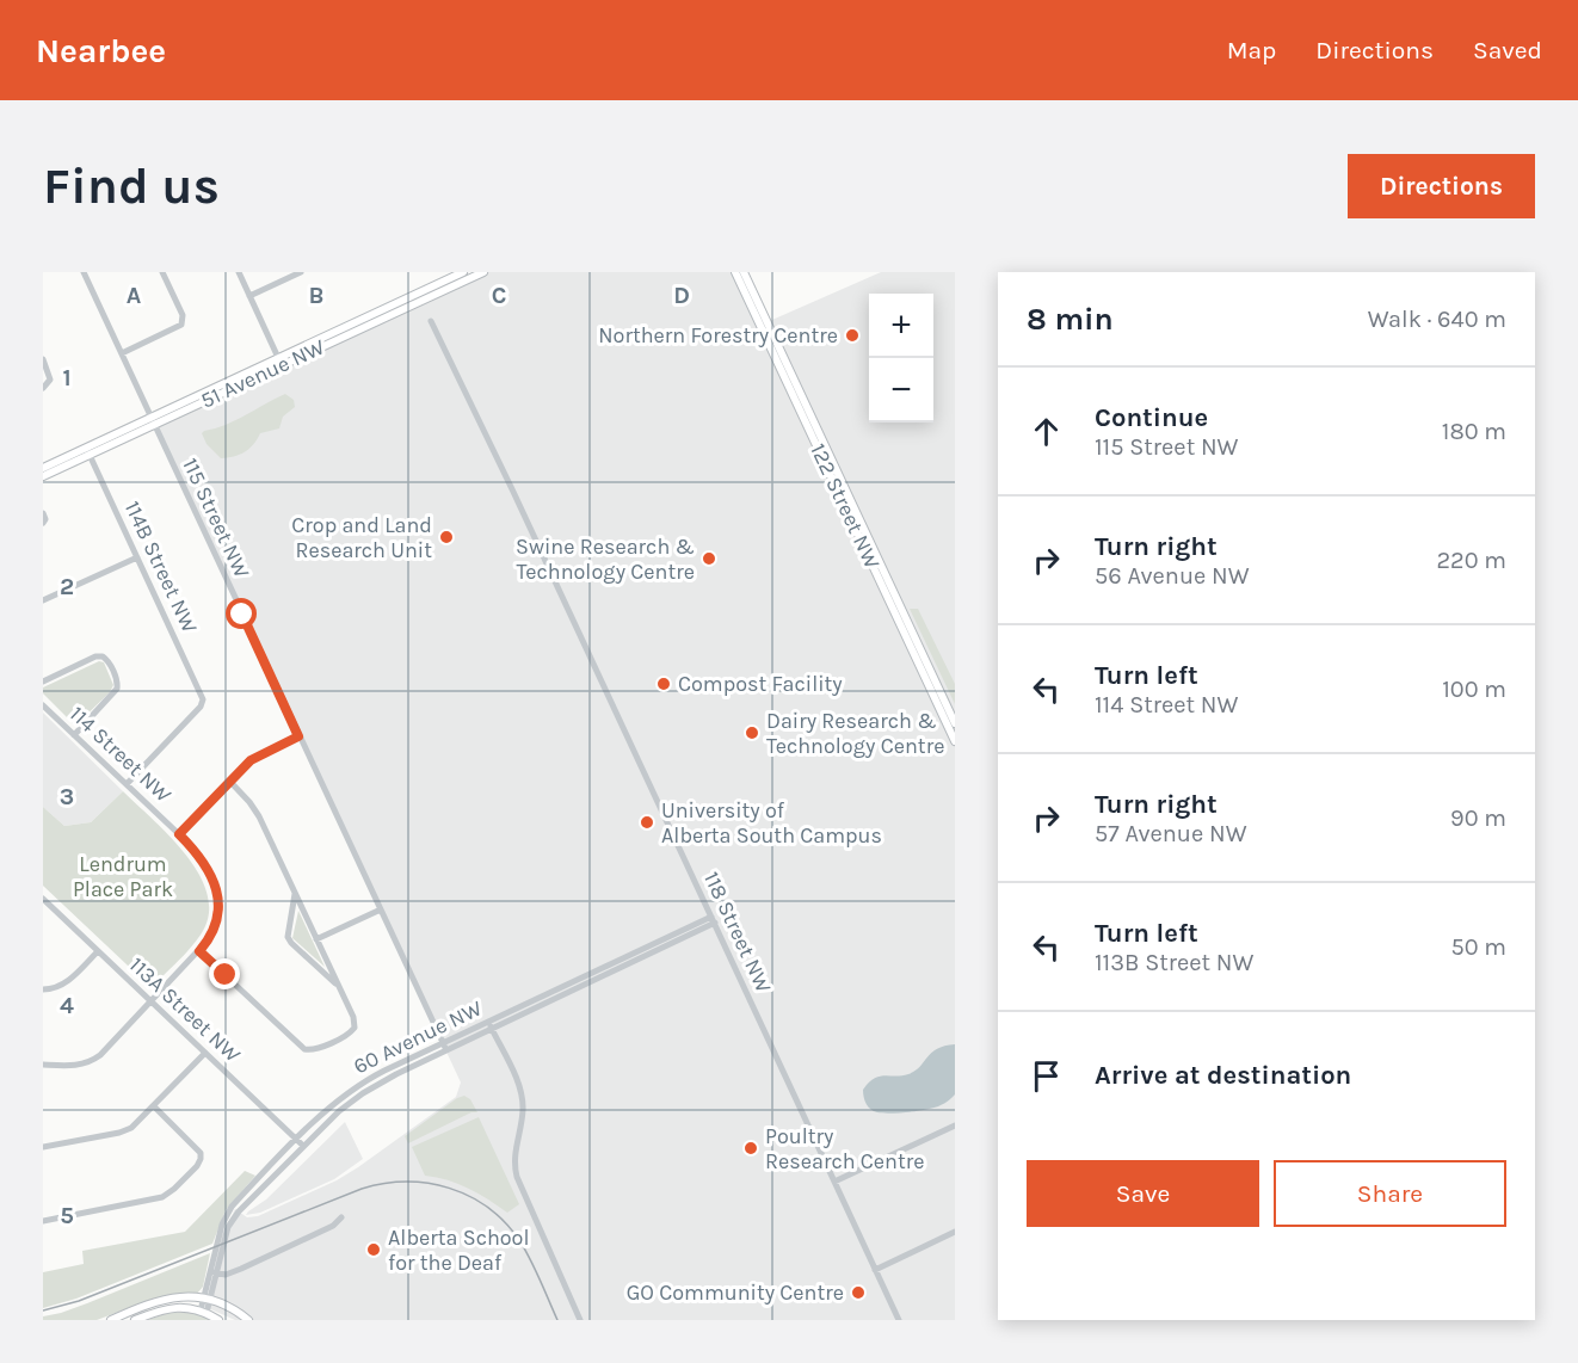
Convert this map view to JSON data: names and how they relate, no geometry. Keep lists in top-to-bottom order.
{
  "streets": {
    "main road": ["51 Avenue NW", "122 Street NW"],
    "street": [
      "115 Street NW",
      "114B Street NW",
      "114 Street NW",
      "118 Street NW",
      "113A Street NW",
      "60 Avenue NW"
    ]
  },
  "crossings": [
    ["51 Avenue NW", "115 Street NW"],
    ["51 Avenue NW", "114B Street NW"],
    ["115 Street NW", "60 Avenue NW"],
    ["114B Street NW", "114 Street NW"],
    ["118 Street NW", "60 Avenue NW"],
    ["113A Street NW", "60 Avenue NW"]
  ],
  "parks": ["Lendrum Place Park"],
  "places": [
    "Northern Forestry Centre",
    "Crop and Land Research Unit",
    "Swine Research & Technology Centre",
    "Compost Facility",
    "Dairy Research & Technology Centre",
    "University of Alberta South Campus",
    "Poultry Research Centre",
    "Alberta School for the Deaf",
    "GO Community Centre"
  ],
  "page": {
    "header": "Nearbee",
    "nav": ["Map", "Directions", "Saved"],
    "buttons": [
      "Directions",
      ["Save", "Share"]
    ],
    "title": "Find us",
    "heading": ["8 min", "Walk · 640 m"],
    "map_buttons": ["+", "−"],
    "list": [
      ["Continue", "115 Street NW", "180 m"],
      ["Turn right", "56 Avenue NW", "220 m"],
      ["Turn left", "114 Street NW", "100 m"],
      ["Turn right", "57 Avenue NW", "90 m"],
      ["Turn left", "113B Street NW", "50 m"],
      "Arrive at destination"
    ]
  },
  "grid": {
    "columns": [
      "A",
      "B",
      "C",
      "D"
    ],
    "rows": [
      "1",
      "2",
      "3",
      "4",
      "5"
    ]
  }
}
